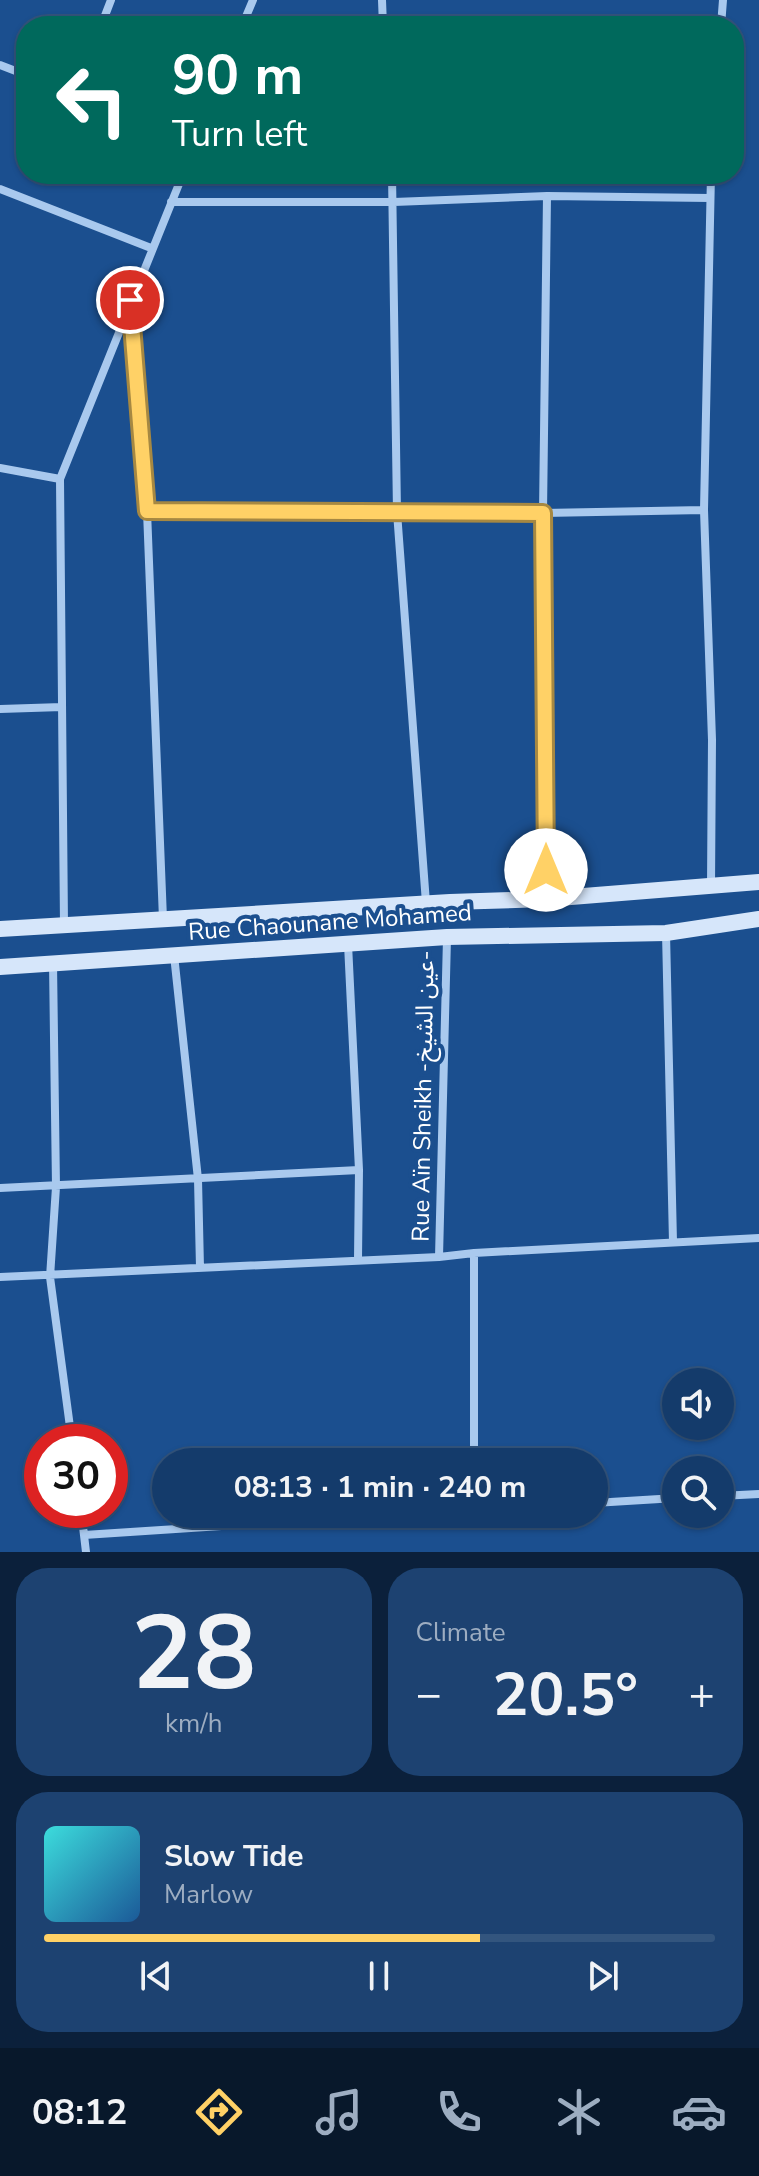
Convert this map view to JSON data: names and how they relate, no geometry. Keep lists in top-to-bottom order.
{
  "streets": {
    "street": ["Rue Chaounane Mohamed", "Rue Aïn Sheikh -عين الشيخ-"]
  },
  "crossings": [
    ["Rue Chaounane Mohamed", "Rue Aïn Sheikh -عين الشيخ-"]
  ],
  "page": {
    "turn": ["90 m", "Turn left"],
    "limit": "30",
    "trip": "08:13 · 1 min · 240 m",
    "tile": [
      ["28", "km/h"],
      "Climate"
    ],
    "heat": ["−", "20.5°", "+"],
    "song": ["Slow Tide", "Marlow"],
    "tabs": "08:12"
  }
}
